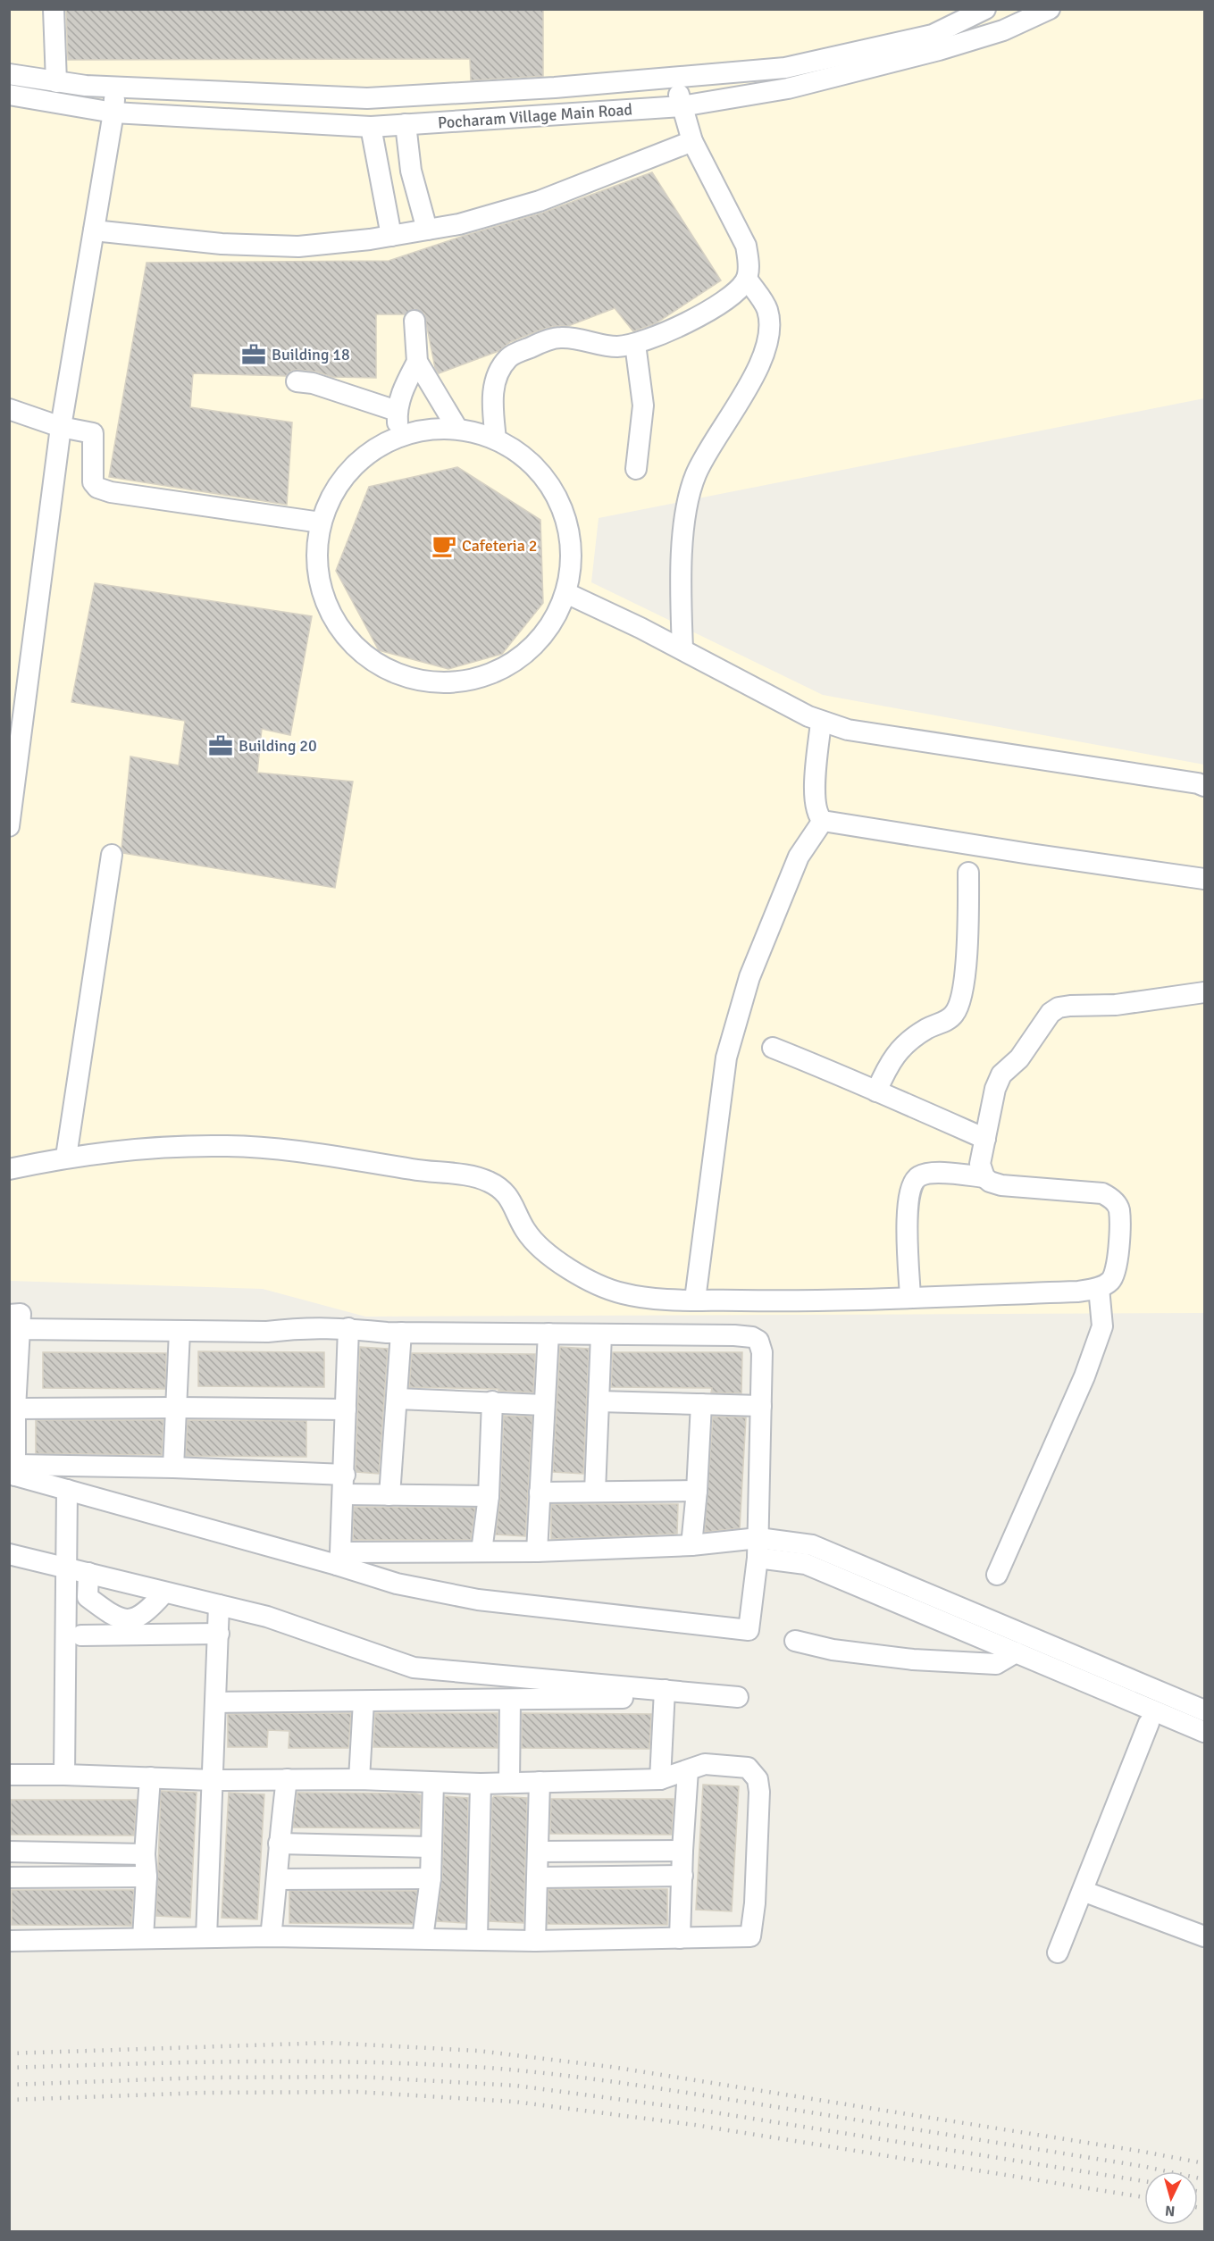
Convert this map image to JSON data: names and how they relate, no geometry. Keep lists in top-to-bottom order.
{
  "streets": {
    "street": ["Pocharam Village Main Road"]
  },
  "places": {
    "office": ["Building 18", "Building 20"],
    "cafe": ["Cafeteria 2"]
  },
  "north": "bottom"
}
